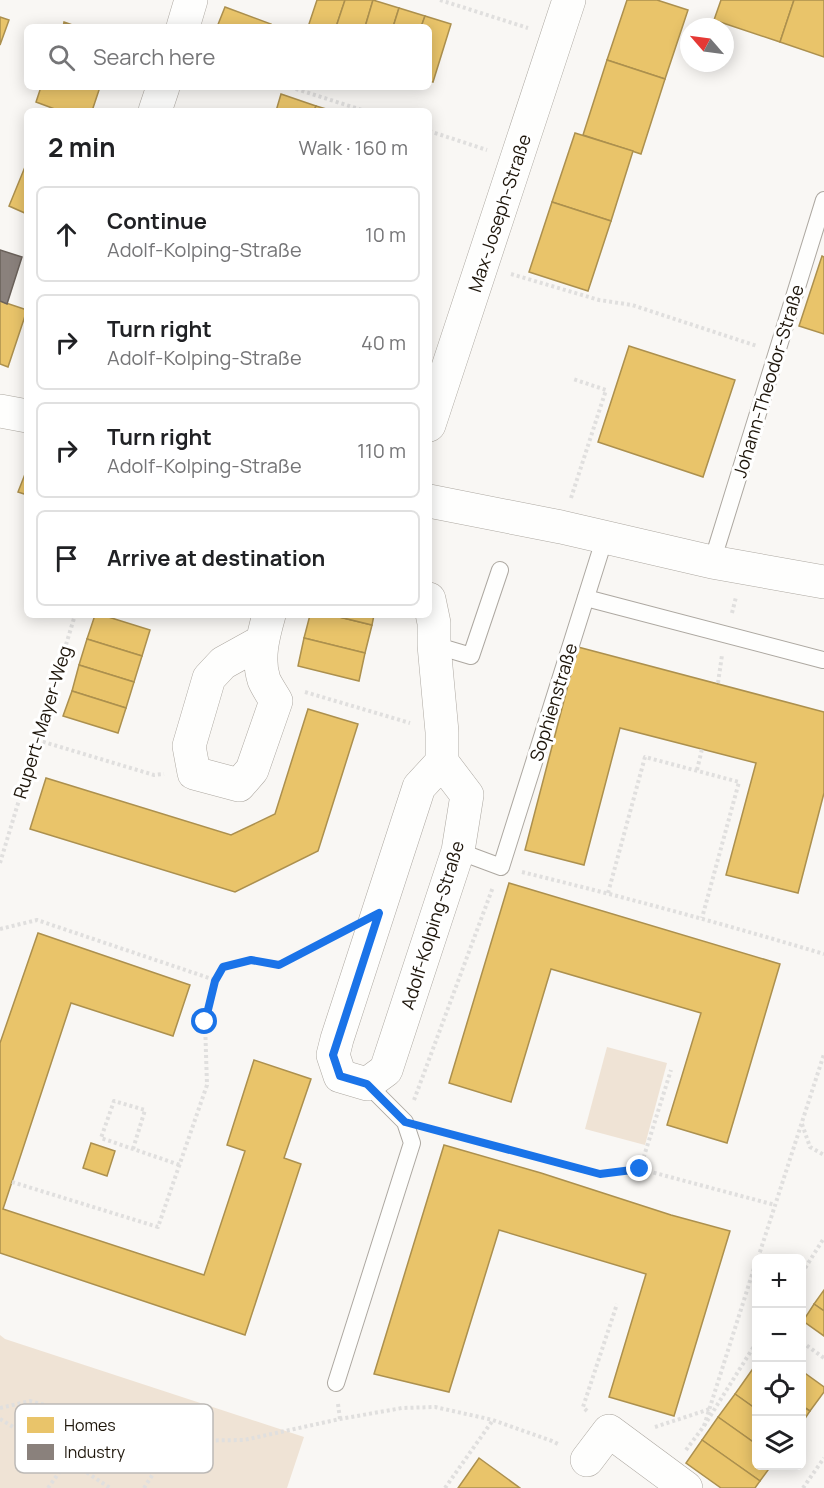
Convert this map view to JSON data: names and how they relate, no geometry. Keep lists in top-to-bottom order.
{
  "streets": {
    "street": ["Max-Joseph-Straße", "Adolf-Kolping-Straße"],
    "lane": ["Johann-Theodor-Straße", "Sophienstraße"],
    "path": ["Rupert-Mayer-Weg"]
  },
  "legend": ["Homes", "Industry"],
  "north": "top left",
  "page": {
    "search": "Search here",
    "heading": ["2 min", "Walk · 160 m"],
    "list": [
      ["Continue", "Adolf-Kolping-Straße", "10 m"],
      ["Turn right", "Adolf-Kolping-Straße", "40 m"],
      ["Turn right", "Adolf-Kolping-Straße", "110 m"],
      "Arrive at destination"
    ],
    "map_buttons": ["+", "−"]
  }
}
